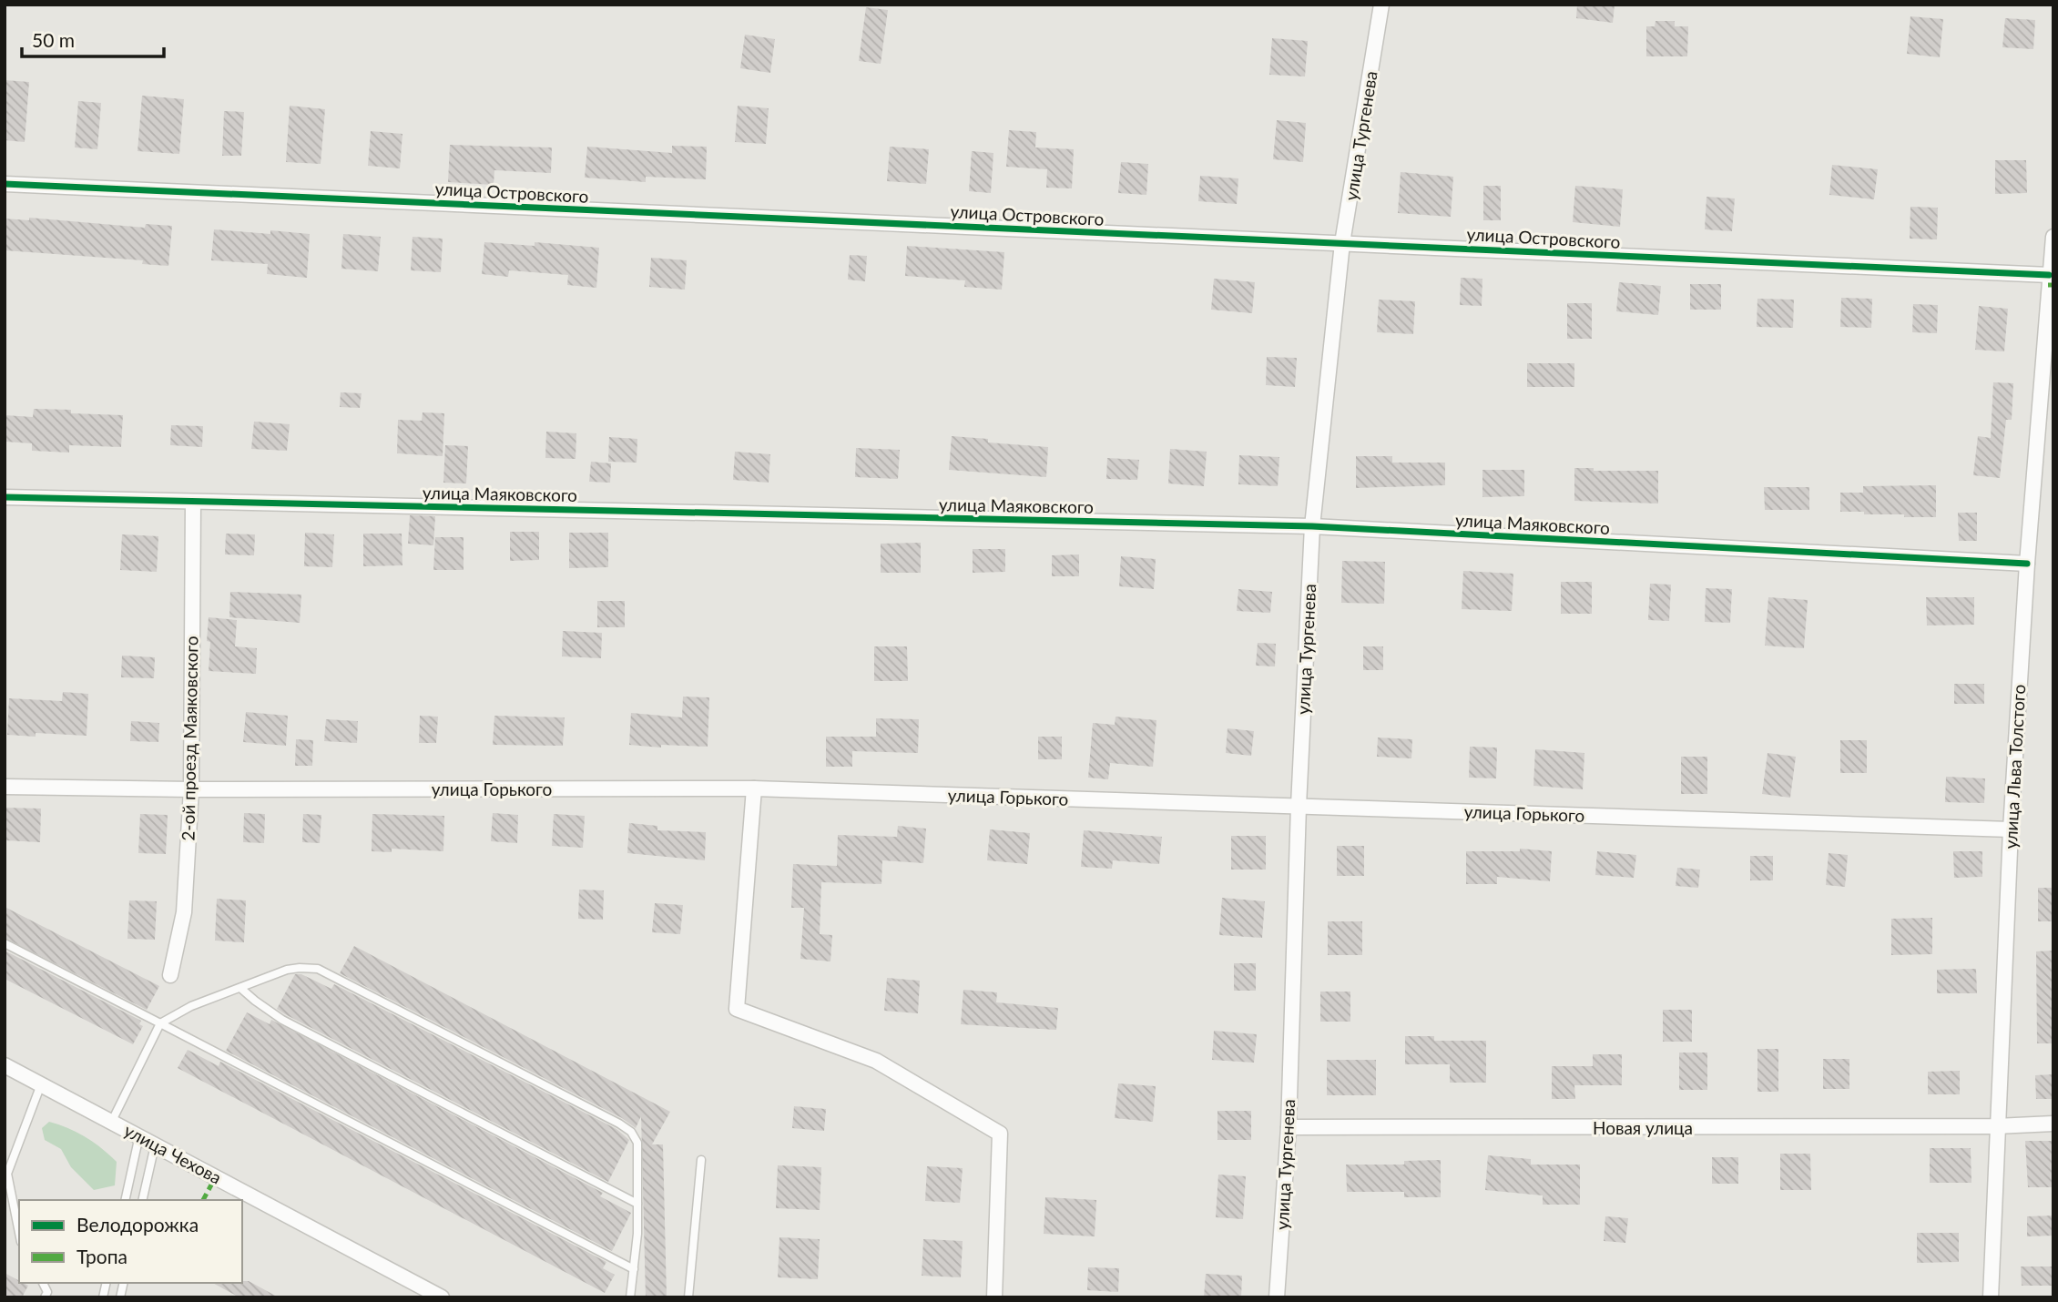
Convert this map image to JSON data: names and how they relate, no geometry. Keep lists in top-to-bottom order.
{
  "streets": {
    "street": [
      "улица Тургенева",
      "улица Островского",
      "улица Маяковского",
      "2-ой проезд Маяковского",
      "улица Льва Толстого",
      "улица Горького",
      "Новая улица",
      "улица Чехова"
    ]
  },
  "crossings": [
    ["улица Тургенева", "улица Островского"],
    ["улица Тургенева", "улица Маяковского"],
    ["улица Тургенева", "улица Горького"],
    ["улица Тургенева", "Новая улица"],
    ["улица Островского", "улица Льва Толстого"],
    ["улица Маяковского", "2-ой проезд Маяковского"],
    ["улица Маяковского", "улица Льва Толстого"],
    ["2-ой проезд Маяковского", "улица Горького"],
    ["улица Льва Толстого", "улица Горького"],
    ["улица Льва Толстого", "Новая улица"]
  ],
  "legend": ["Велодорожка", "Тропа"],
  "scale_bar": "50 m"
}
